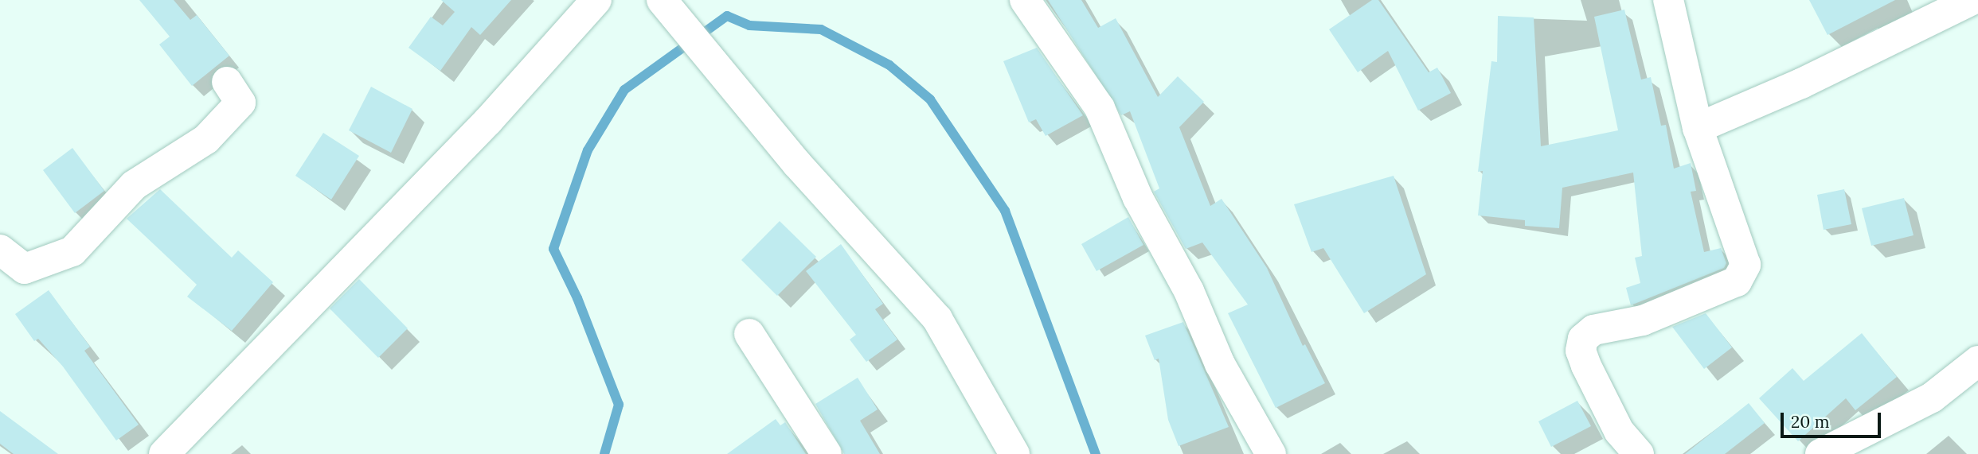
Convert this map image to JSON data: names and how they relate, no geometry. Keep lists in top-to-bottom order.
{
  "scale_bar": "20 m"
}
